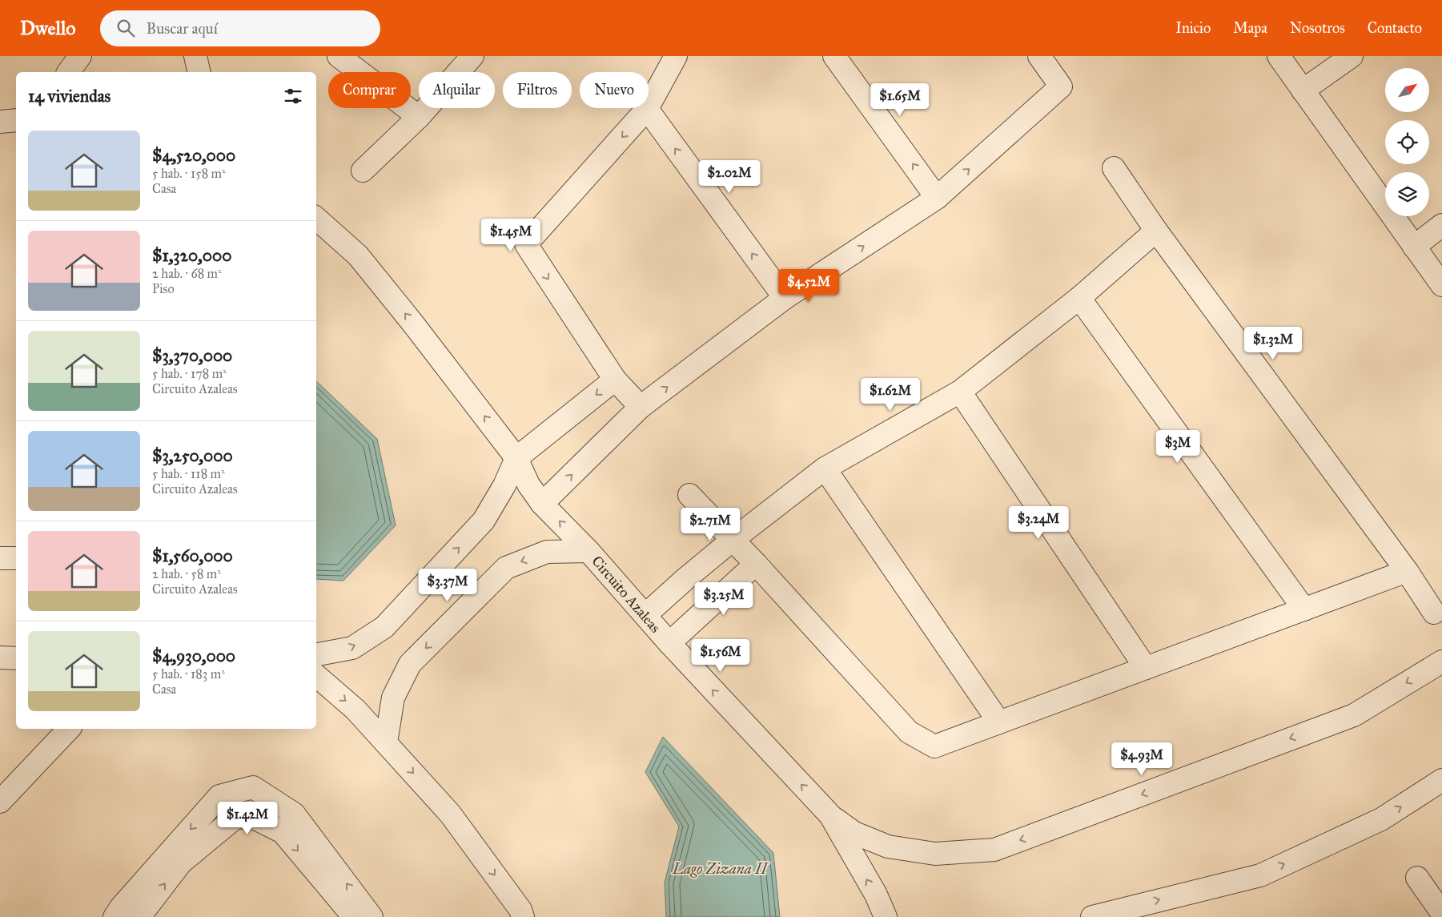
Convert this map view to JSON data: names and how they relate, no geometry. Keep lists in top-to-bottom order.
{
  "streets": {
    "street": ["Circuito Azaleas"]
  },
  "water": ["Lago Zizana II"],
  "north": "top right",
  "page": {
    "header": "Dwello",
    "search": "Buscar aquí",
    "nav": [
      "Inicio",
      "Mapa",
      "Nosotros",
      "Contacto"
    ],
    "chip": [
      "Comprar",
      "Alquilar",
      "Filtros",
      "Nuevo"
    ],
    "heading": "14 viviendas",
    "price": [
      "$1.65M",
      "$2.02M",
      "$1.45M",
      "$4.52M",
      "$1.32M",
      "$1.62M",
      "$3M",
      "$3.24M",
      "$2.71M",
      "$3.37M",
      "$3.25M",
      "$1.56M",
      "$4.93M",
      "$1.42M"
    ],
    "list": [
      {
        "name": "$4,520,000",
        "note": "5 hab. · 158 m² · Casa"
      },
      {
        "name": "$1,320,000",
        "note": "2 hab. · 68 m² · Piso"
      },
      {
        "name": "$3,370,000",
        "note": "5 hab. · 178 m² · Circuito Azaleas"
      },
      {
        "name": "$3,250,000",
        "note": "5 hab. · 118 m² · Circuito Azaleas"
      },
      {
        "name": "$1,560,000",
        "note": "2 hab. · 58 m² · Circuito Azaleas"
      },
      {
        "name": "$4,930,000",
        "note": "5 hab. · 183 m² · Casa"
      }
    ]
  }
}
